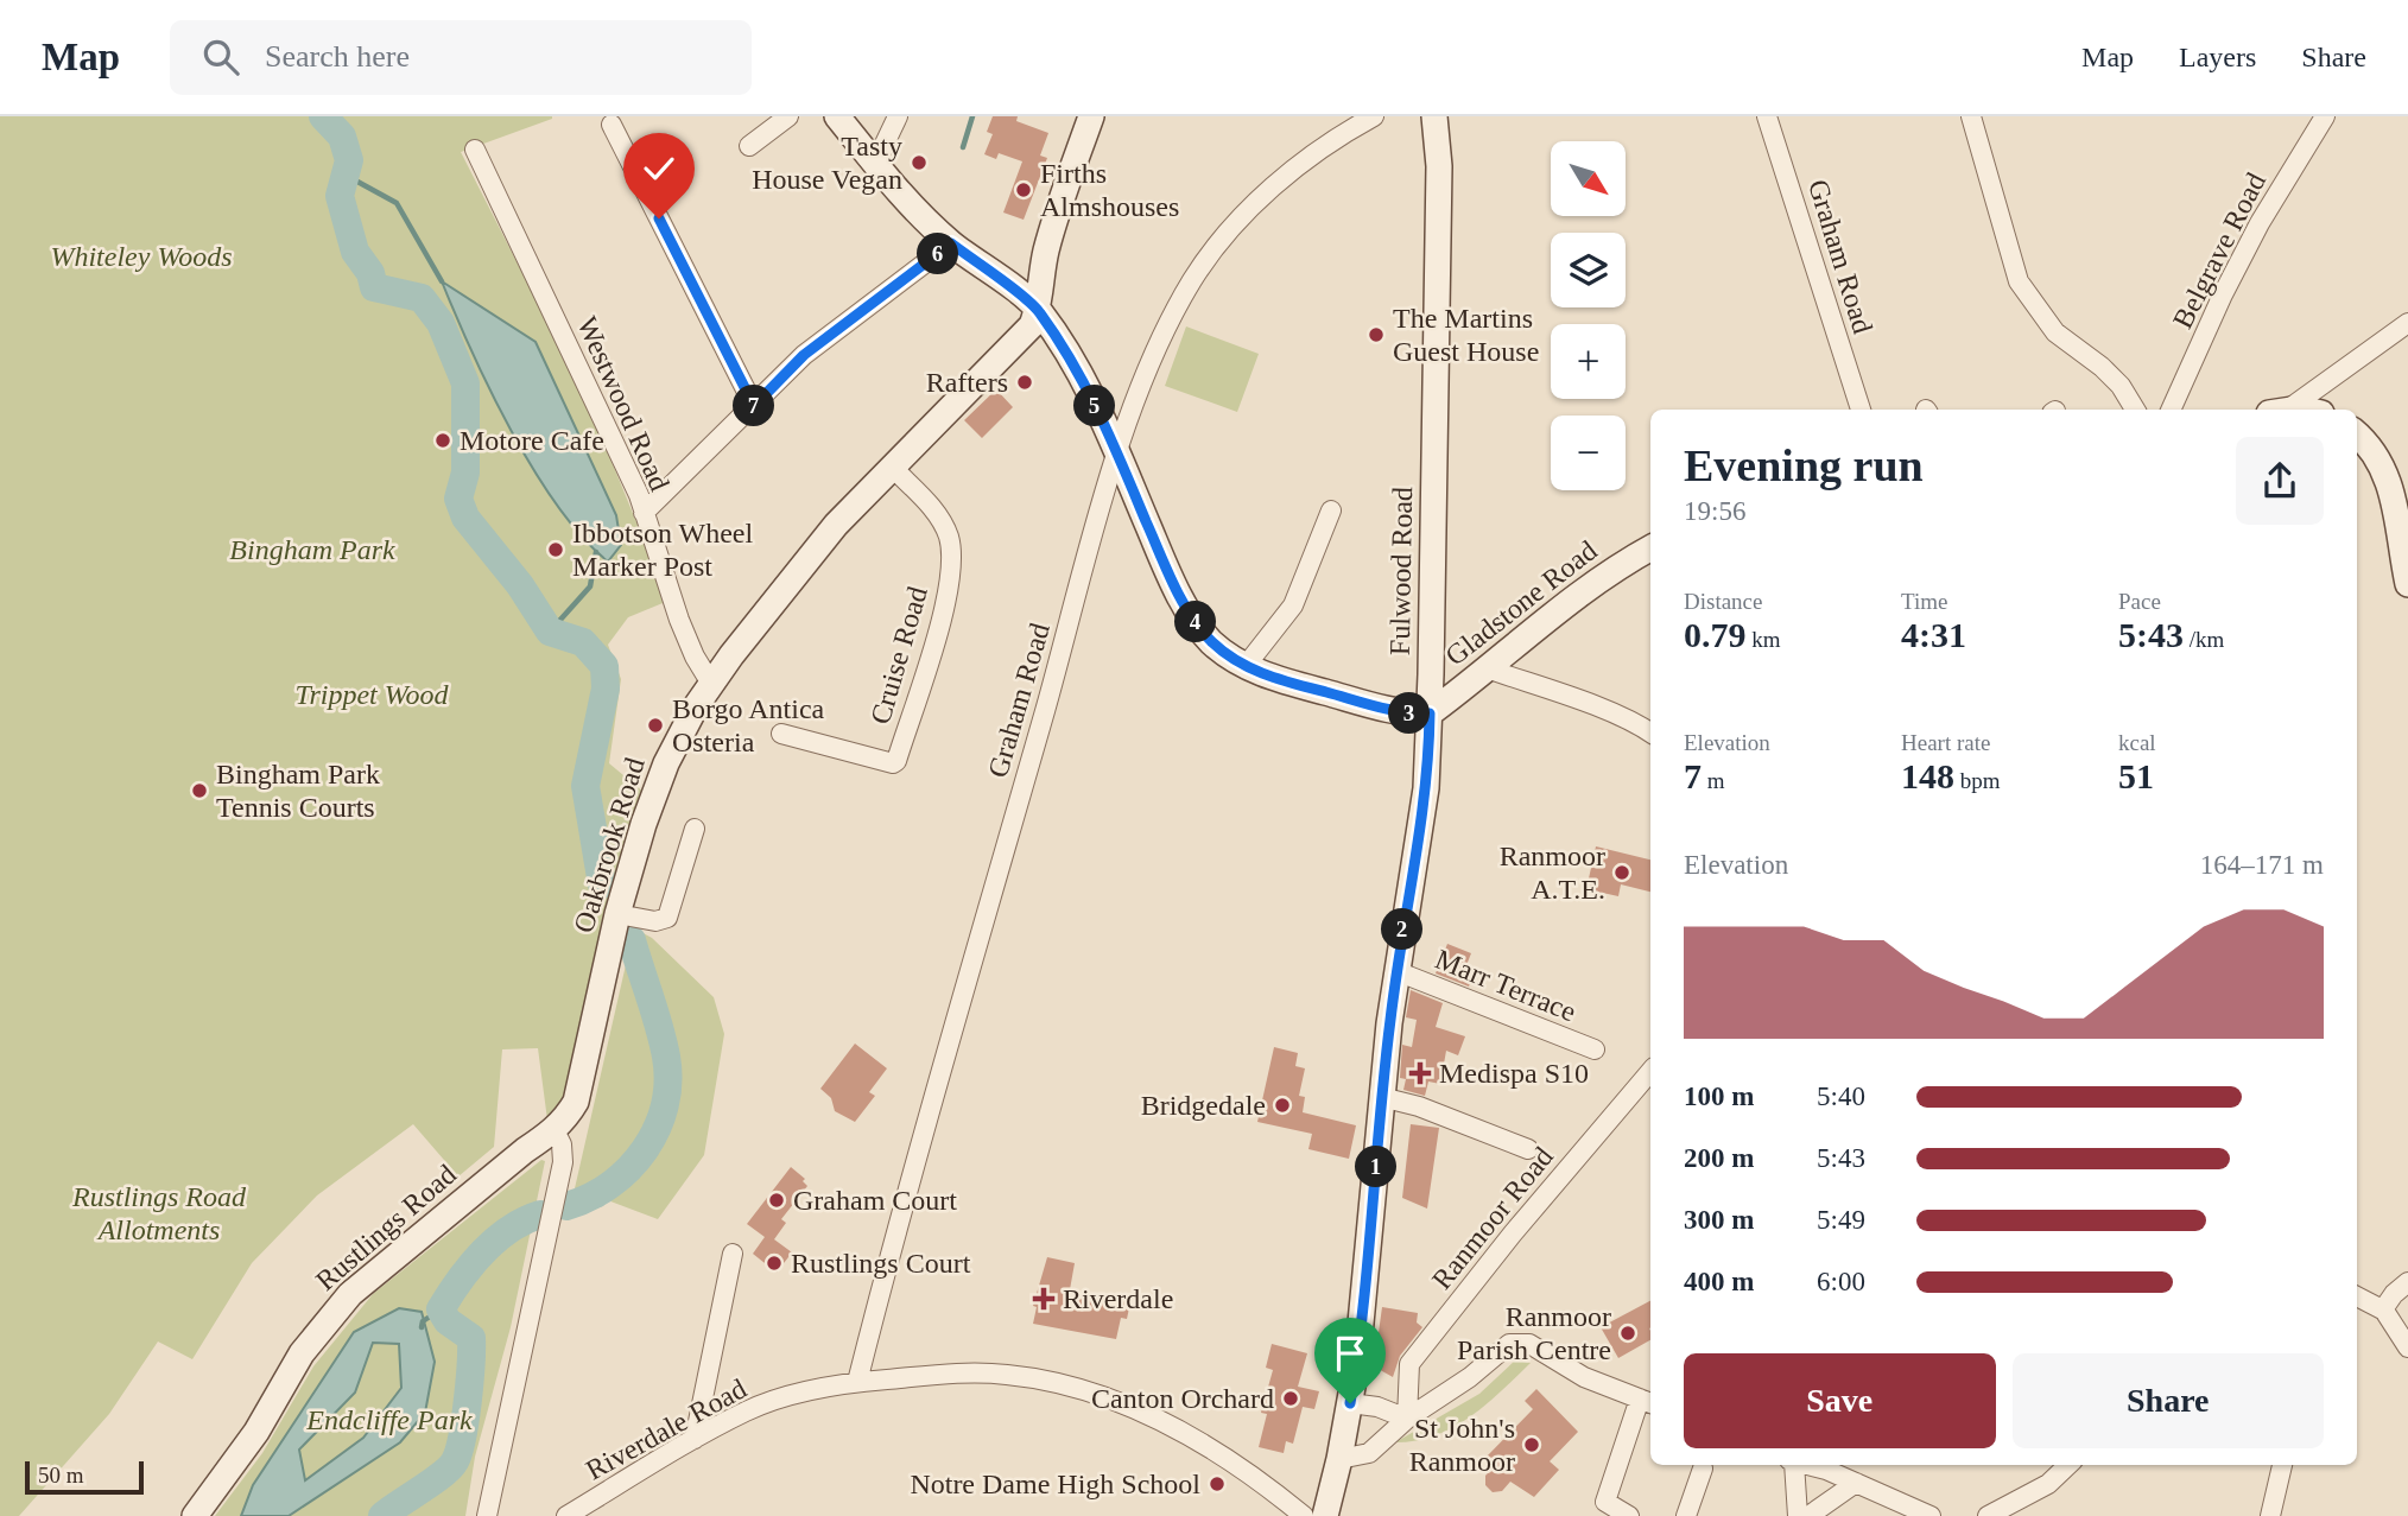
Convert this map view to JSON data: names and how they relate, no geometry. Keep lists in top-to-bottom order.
{
  "streets": {
    "street": [
      "Belgrave Road",
      "Graham Road",
      "Westwood Road",
      "Fulwood Road",
      "Gladstone Road",
      "Cruise Road",
      "Oakbrook Road",
      "Marr Terrace",
      "Ranmoor Road",
      "Rustlings Road",
      "Riverdale Road"
    ]
  },
  "crossings": [
    ["Graham Road", "Riverdale Road"],
    ["Westwood Road", "Oakbrook Road"],
    ["Fulwood Road", "Gladstone Road"],
    ["Fulwood Road", "Marr Terrace"],
    ["Cruise Road", "Oakbrook Road"],
    ["Oakbrook Road", "Rustlings Road"]
  ],
  "parks": [
    "Whiteley Woods",
    "Bingham Park",
    "Trippet Wood",
    "Rustlings Road Allotments",
    "Endcliffe Park"
  ],
  "places": {
    "other": [
      "Tasty House Vegan",
      "Firths Almshouses",
      "The Martins Guest House",
      "Rafters",
      "Motore Cafe",
      "Ibbotson Wheel Marker Post",
      "Borgo Antica Osteria",
      "Bingham Park Tennis Courts",
      "Ranmoor A.T.E.",
      "Bridgedale",
      "Graham Court",
      "Rustlings Court",
      "Ranmoor Parish Centre",
      "Canton Orchard",
      "St John's Ranmoor",
      "Notre Dame High School"
    ],
    "health": ["Medispa S10", "Riverdale"]
  },
  "scale_bar": "50 m",
  "north": "bottom right",
  "page": {
    "header": "Map",
    "search": "Search here",
    "nav": ["Map", "Layers", "Share"],
    "map_buttons": ["+", "−"],
    "pins": [
      "6",
      "5",
      "7",
      "4",
      "3",
      "2",
      "1"
    ],
    "heading": ["Evening run", "19:56"],
    "stats": [
      ["Distance", "0.79 km"],
      ["Time", "4:31"],
      ["Pace", "5:43 /km"],
      ["Elevation", "7 m"],
      ["Heart rate", "148 bpm"],
      ["kcal", "51"]
    ],
    "chart": ["Elevation", "164–171 m"],
    "list": [
      {
        "name": "100 m",
        "note": "5:40"
      },
      {
        "name": "200 m",
        "note": "5:43"
      },
      {
        "name": "300 m",
        "note": "5:49"
      },
      {
        "name": "400 m",
        "note": "6:00"
      }
    ],
    "buttons": ["Save", "Share"],
    "scale": "50 m"
  }
}
